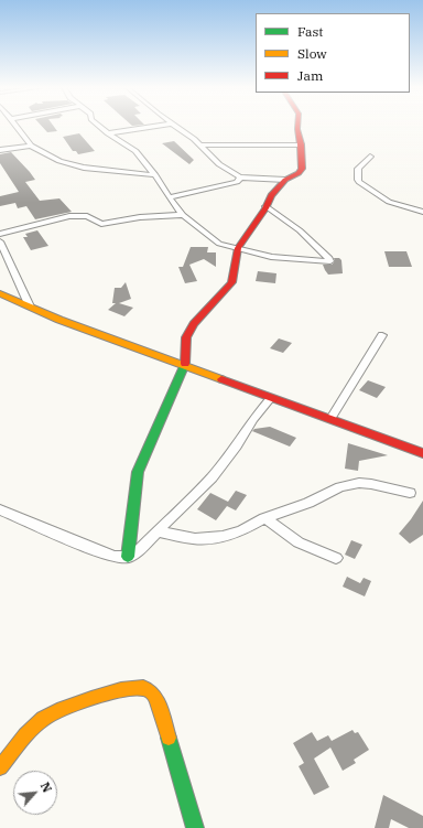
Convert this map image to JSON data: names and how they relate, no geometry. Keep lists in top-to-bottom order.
{
  "legend": ["Fast", "Slow", "Jam"],
  "north": "top right"
}
